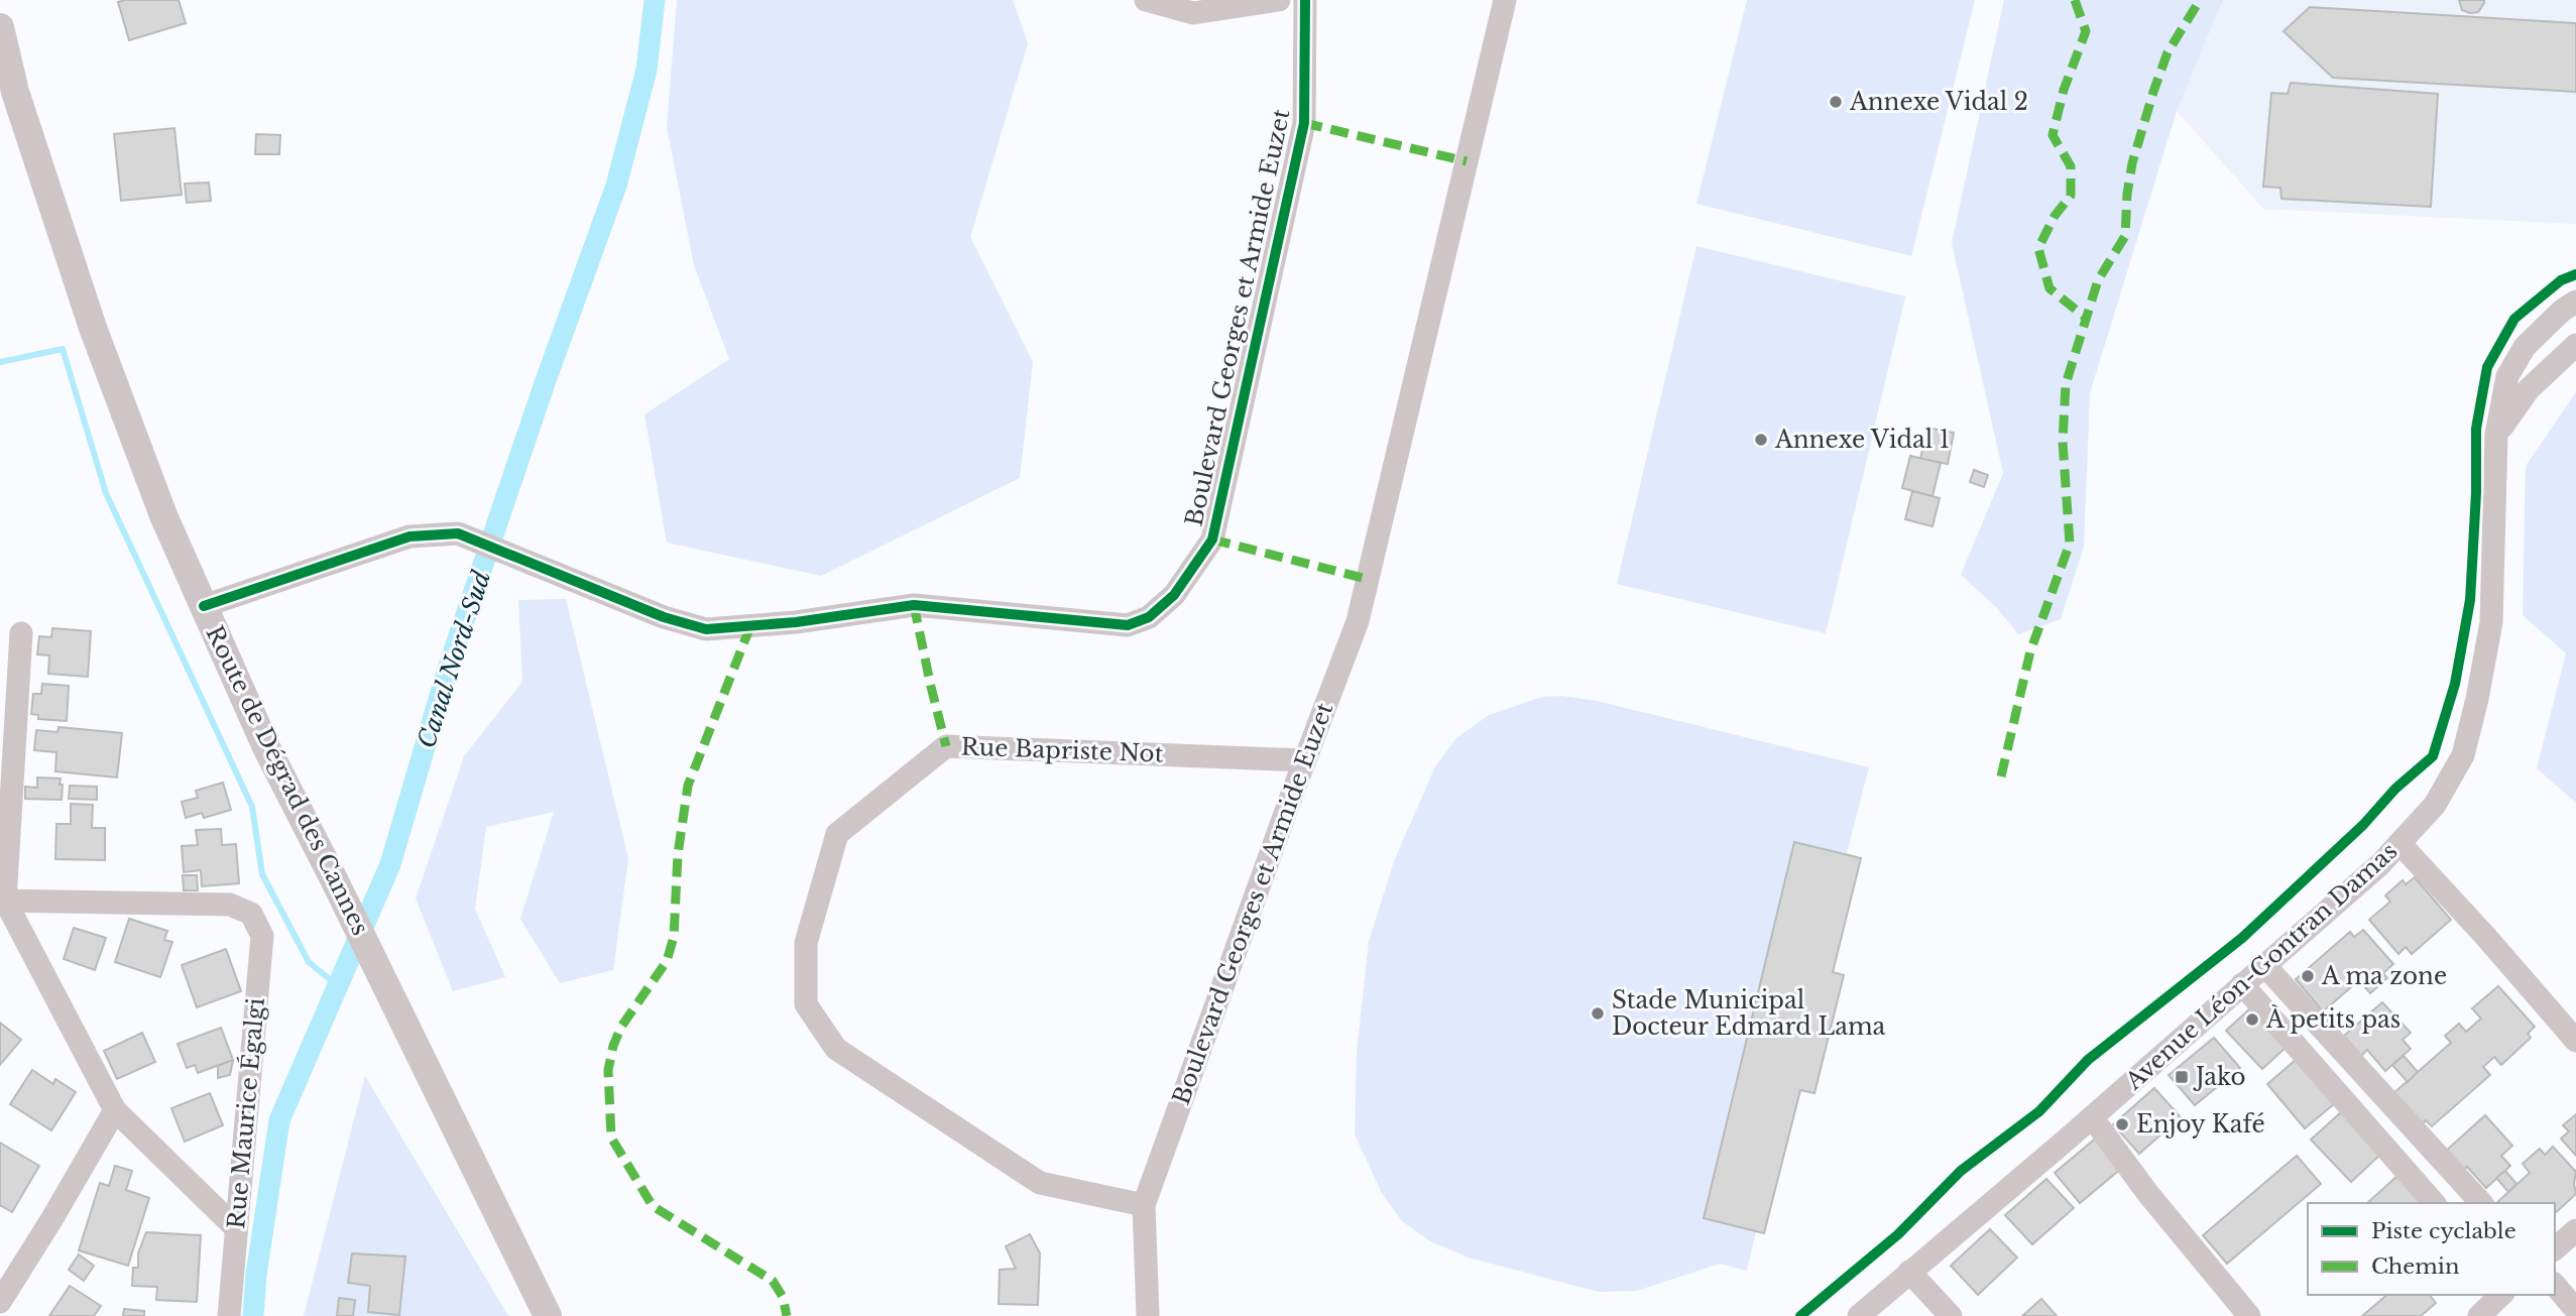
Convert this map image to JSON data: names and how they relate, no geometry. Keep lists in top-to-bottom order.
{
  "streets": {
    "street": [
      "Boulevard Georges et Armide Euzet",
      "Rue Bapriste Not",
      "Route de Dégrad des Cannes",
      "Avenue Léon-Gontran Damas",
      "Rue Maurice Égalgi"
    ]
  },
  "crossings": [
    ["Boulevard Georges et Armide Euzet", "Rue Bapriste Not"],
    ["Boulevard Georges et Armide Euzet", "Route de Dégrad des Cannes"]
  ],
  "water": ["Canal Nord-Sud"],
  "places": {
    "other": [
      "Annexe Vidal 2",
      "Annexe Vidal 1",
      "A ma zone",
      "Stade Municipal Docteur Edmard Lama",
      "À petits pas",
      "Enjoy Kafé"
    ],
    "transit": ["Jako"]
  },
  "legend": ["Piste cyclable", "Chemin"]
}
